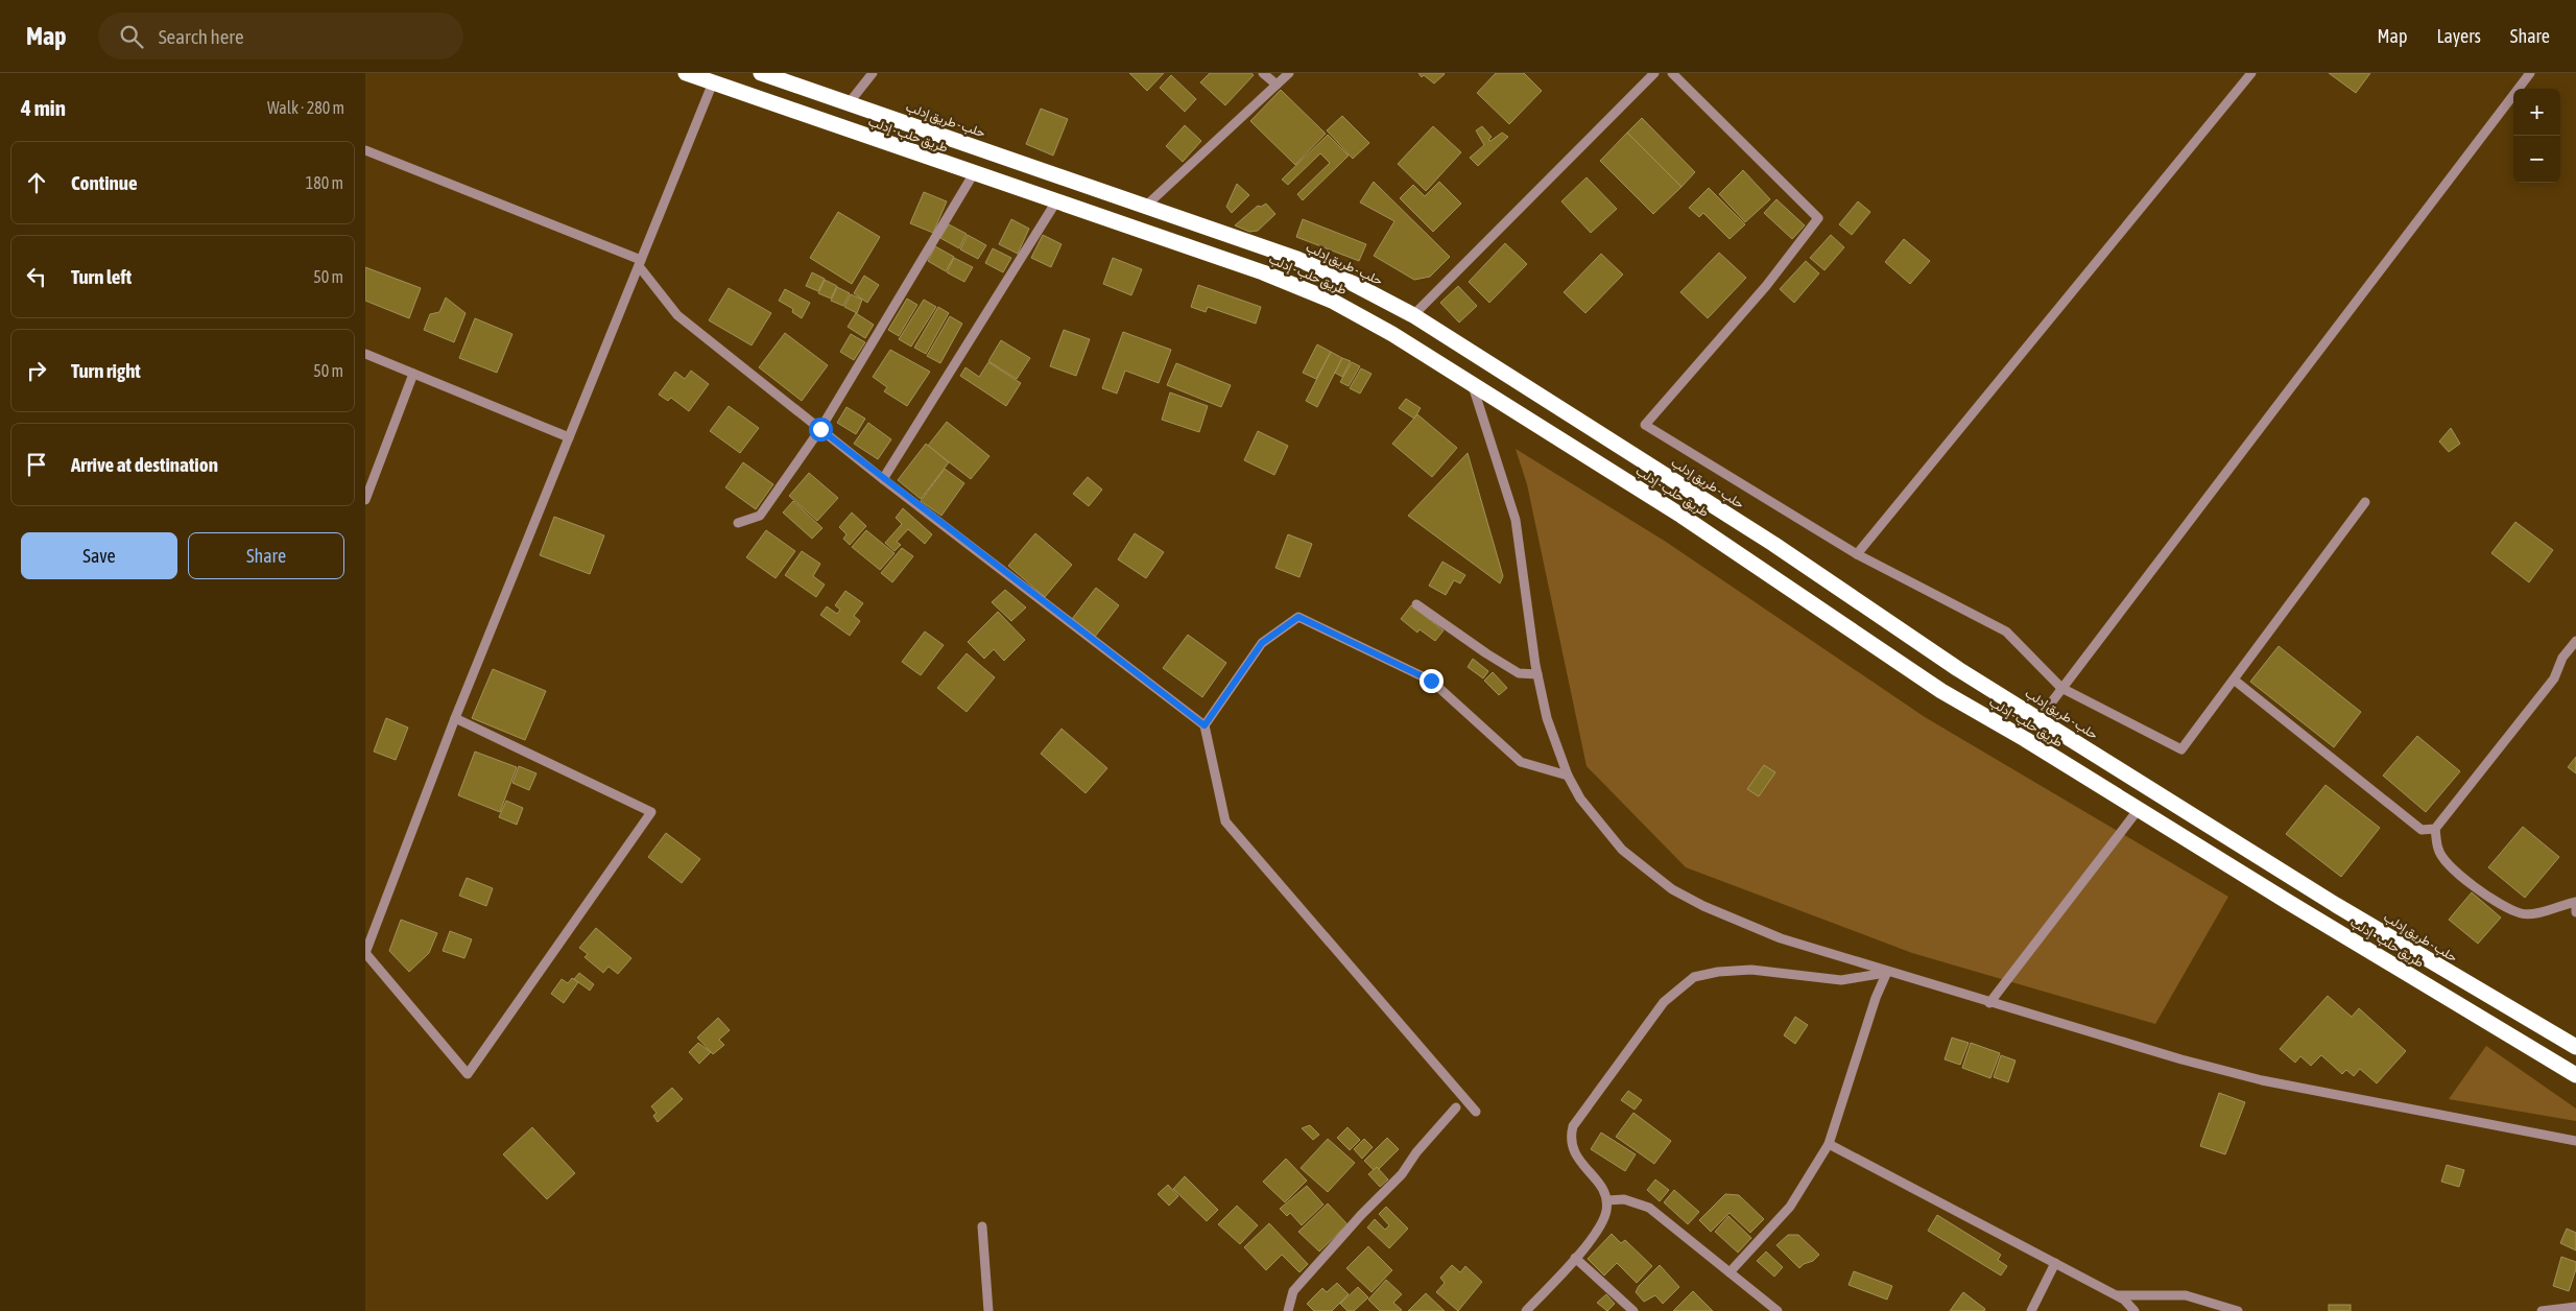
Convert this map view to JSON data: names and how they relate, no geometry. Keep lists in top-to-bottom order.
{
  "streets": {
    "highway": ["حلب - طريق إدلب", "طريق حلب - إدلب"]
  },
  "page": {
    "header": "Map",
    "search": "Search here",
    "nav": ["Map", "Layers", "Share"],
    "heading": ["4 min", "Walk · 280 m"],
    "map_buttons": ["+", "−"],
    "list": [
      ["Continue", "180 m"],
      ["Turn left", "50 m"],
      ["Turn right", "50 m"],
      "Arrive at destination"
    ],
    "buttons": ["Save", "Share"]
  }
}
